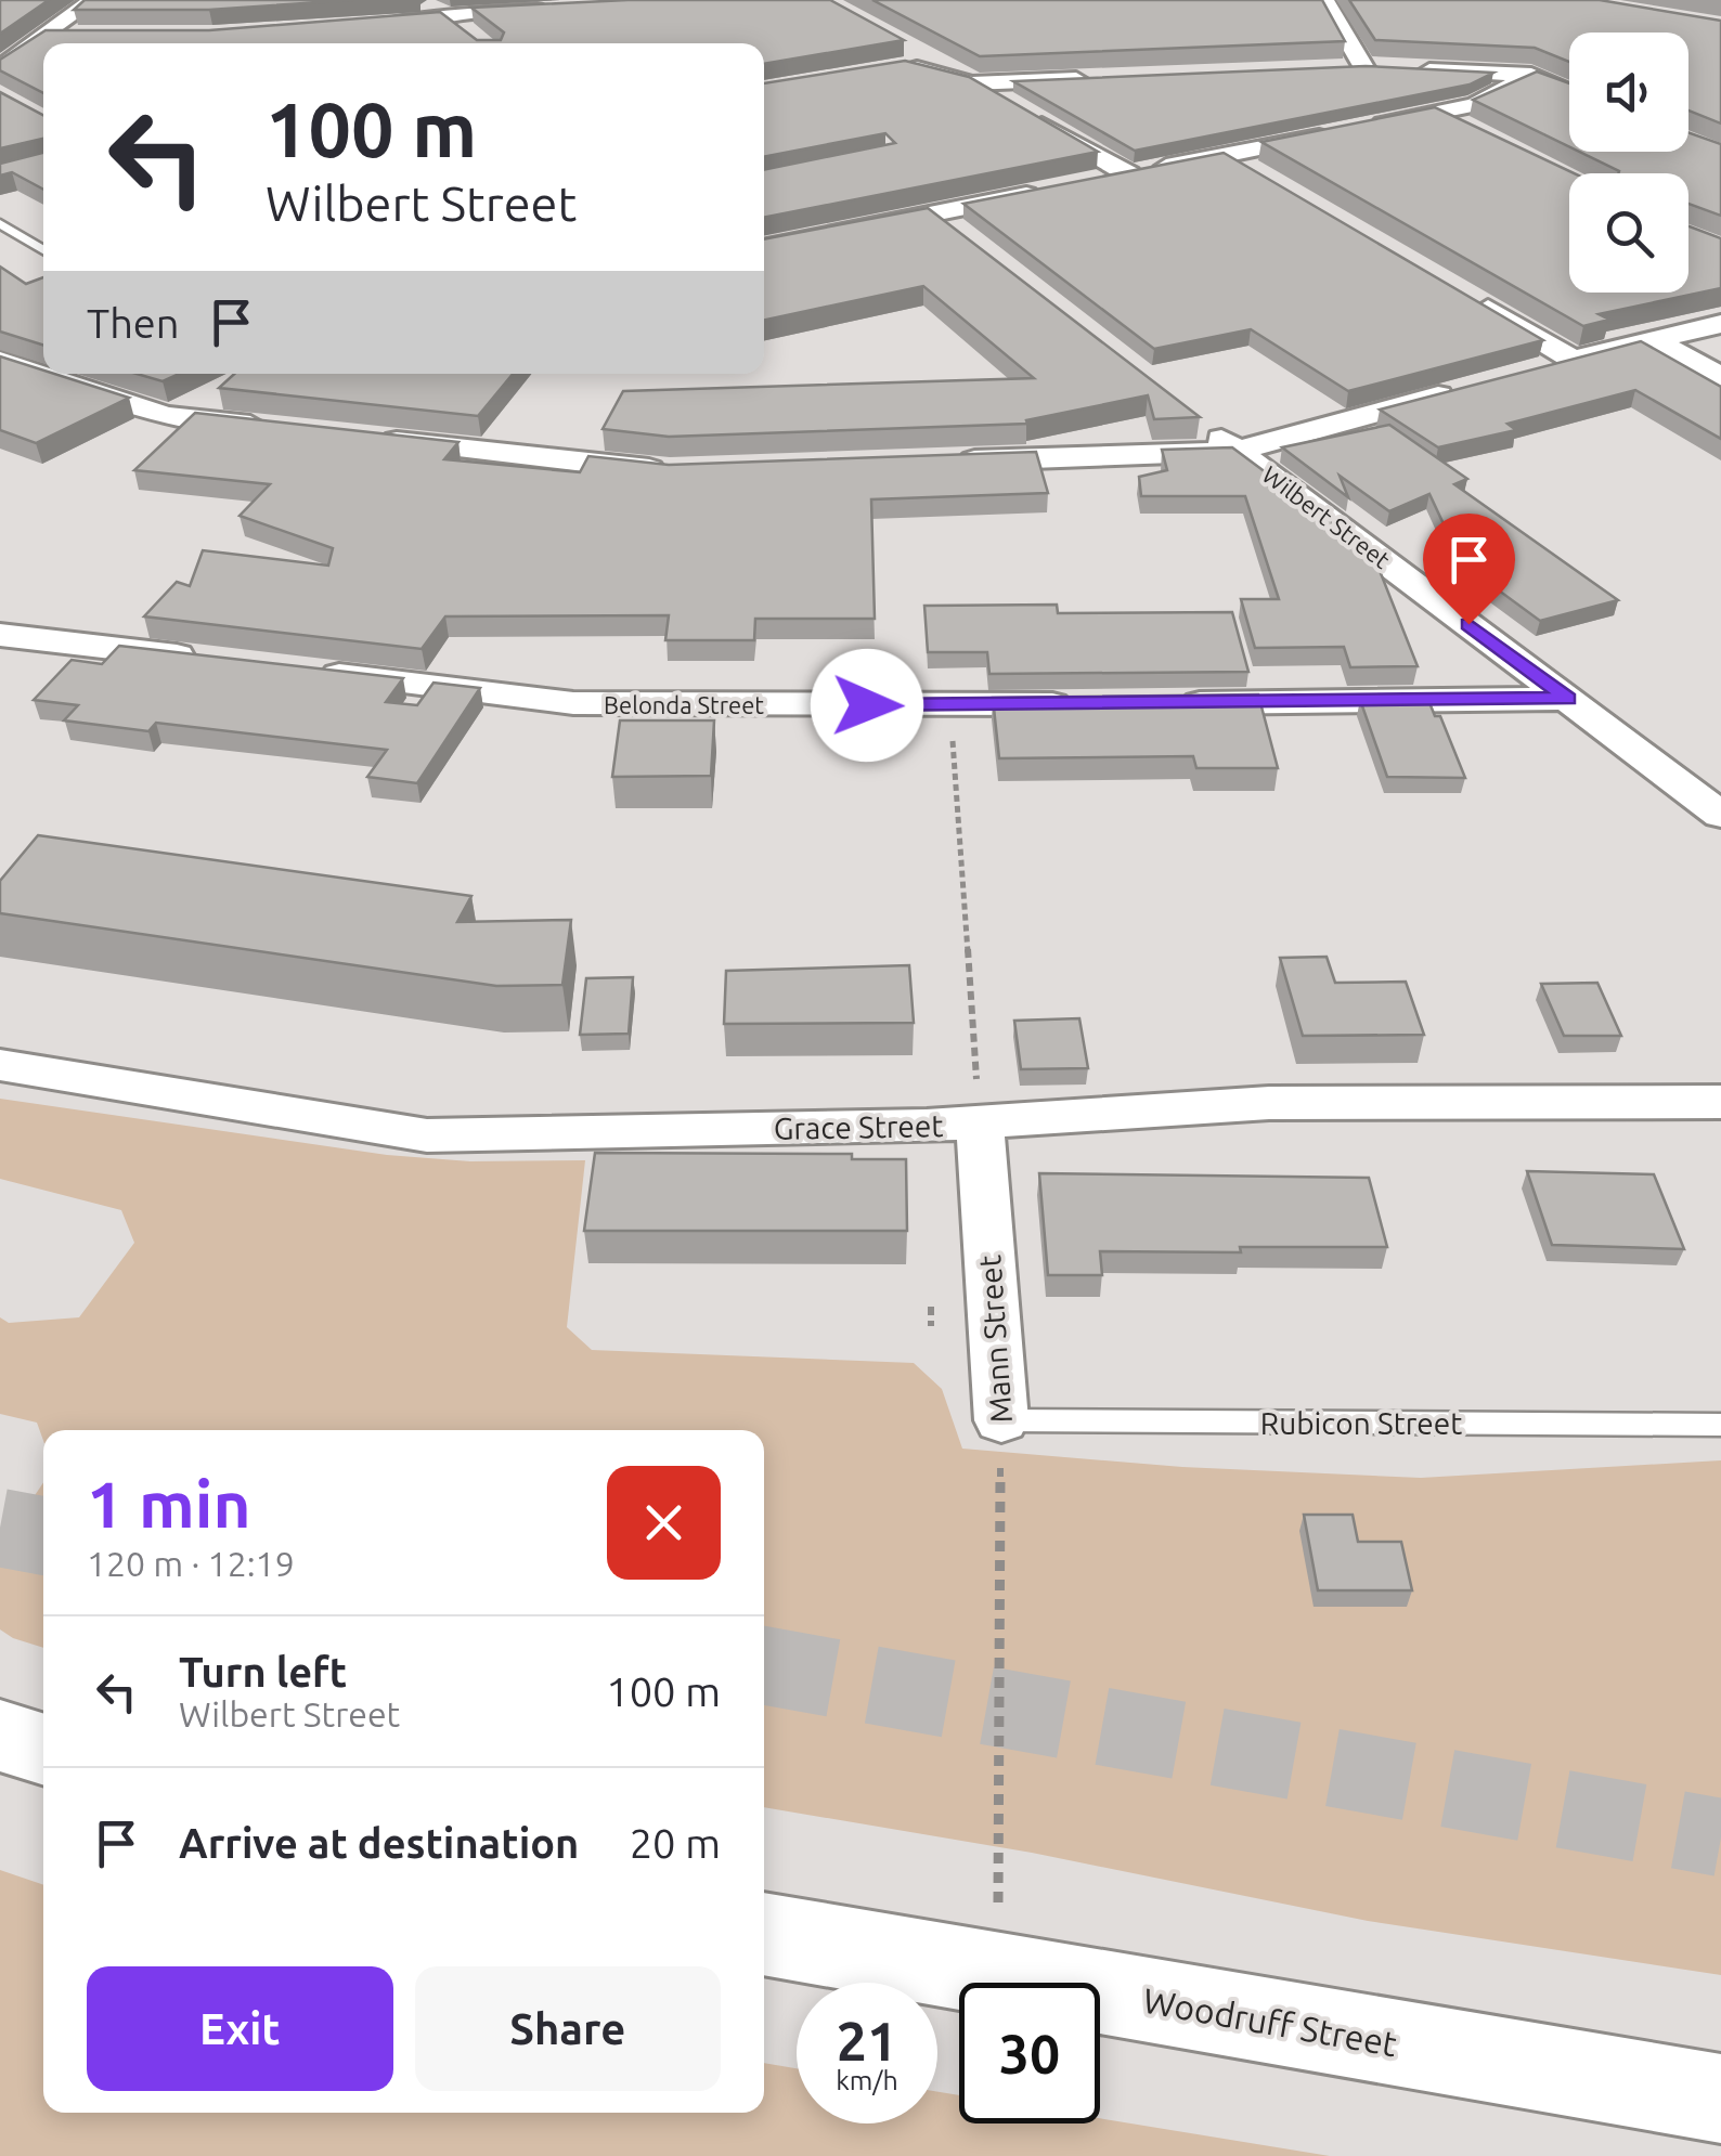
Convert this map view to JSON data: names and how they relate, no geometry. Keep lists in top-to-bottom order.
{
  "streets": {
    "street": [
      "Wilbert Street",
      "Belonda Street",
      "Grace Street",
      "Mann Street",
      "Woodruff Street"
    ],
    "lane": ["Rubicon Street"]
  },
  "crossings": [
    ["Grace Street", "Mann Street"],
    ["Mann Street", "Rubicon Street"],
    ["Mann Street", "Woodruff Street"]
  ],
  "page": {
    "turn": ["100 m", "Wilbert Street"],
    "then": "Then",
    "heading": ["1 min", "120 m · 12:19"],
    "list": [
      {
        "name": "Turn left",
        "note": "Wilbert Street",
        "value": "100 m"
      },
      {
        "name": "Arrive at destination",
        "value": "20 m"
      }
    ],
    "buttons": ["Exit", "Share"],
    "speed": "21 km/h",
    "limit": "30"
  }
}
